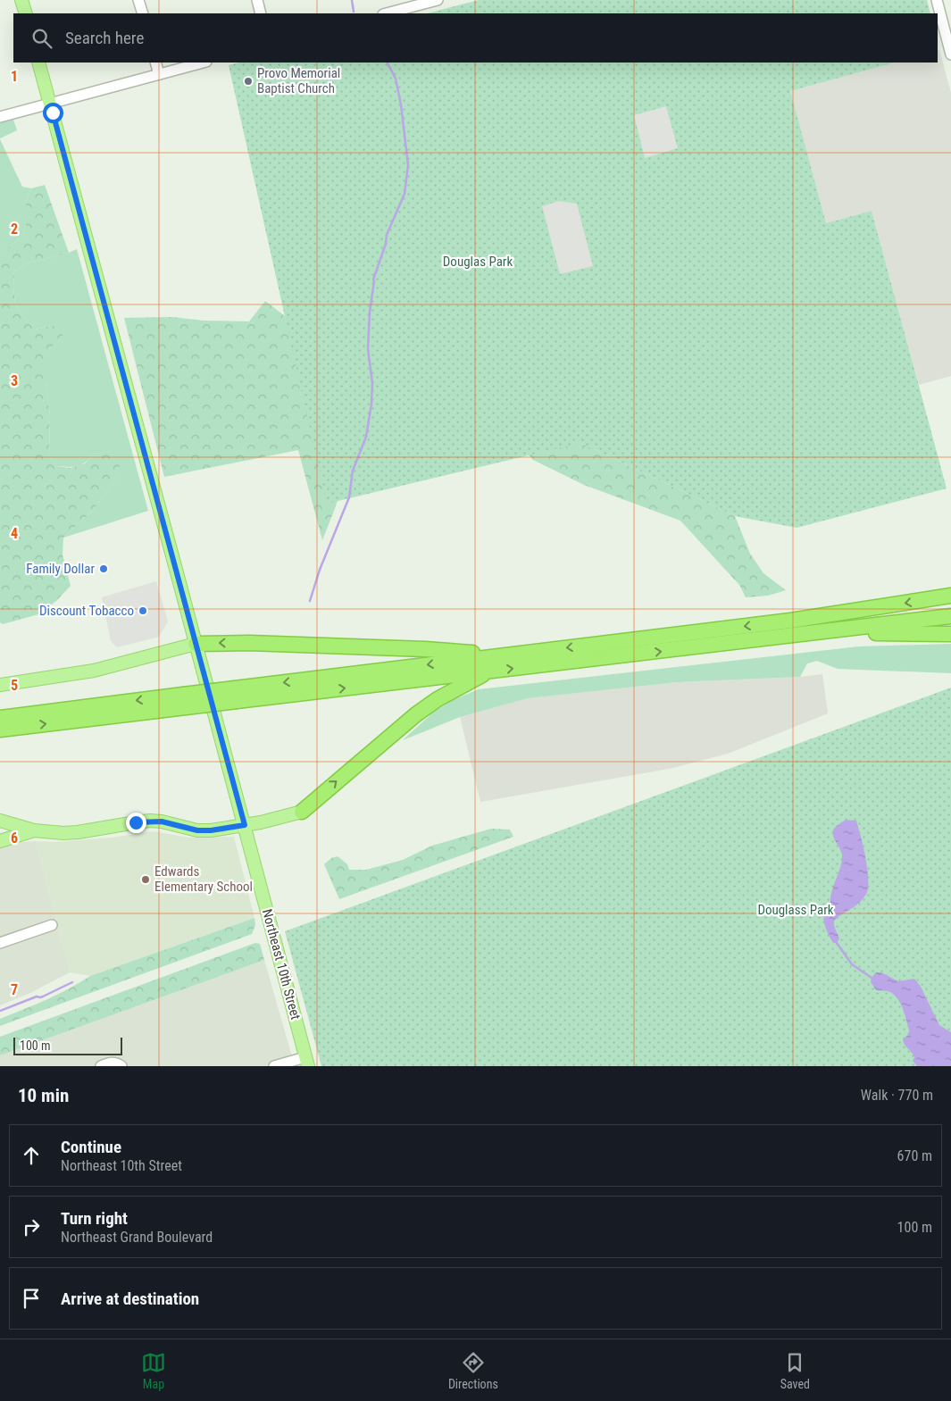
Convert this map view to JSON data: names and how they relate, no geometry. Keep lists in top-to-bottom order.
{
  "streets": {
    "main road": ["Northeast 10th Street"]
  },
  "parks": ["Douglas Park", "Douglass Park"],
  "places": [
    "Provo Memorial Baptist Church",
    "Family Dollar",
    "Discount Tobacco",
    "Edwards Elementary School"
  ],
  "scale_bar": "100 m",
  "page": {
    "search": "Search here",
    "scale": "100 m",
    "heading": ["10 min", "Walk · 770 m"],
    "list": [
      ["Continue", "Northeast 10th Street", "670 m"],
      ["Turn right", "Northeast Grand Boulevard", "100 m"],
      "Arrive at destination"
    ],
    "nav": ["Map", "Directions", "Saved"]
  },
  "grid": {
    "rows": [
      "1",
      "2",
      "3",
      "4",
      "5",
      "6",
      "7"
    ]
  }
}
